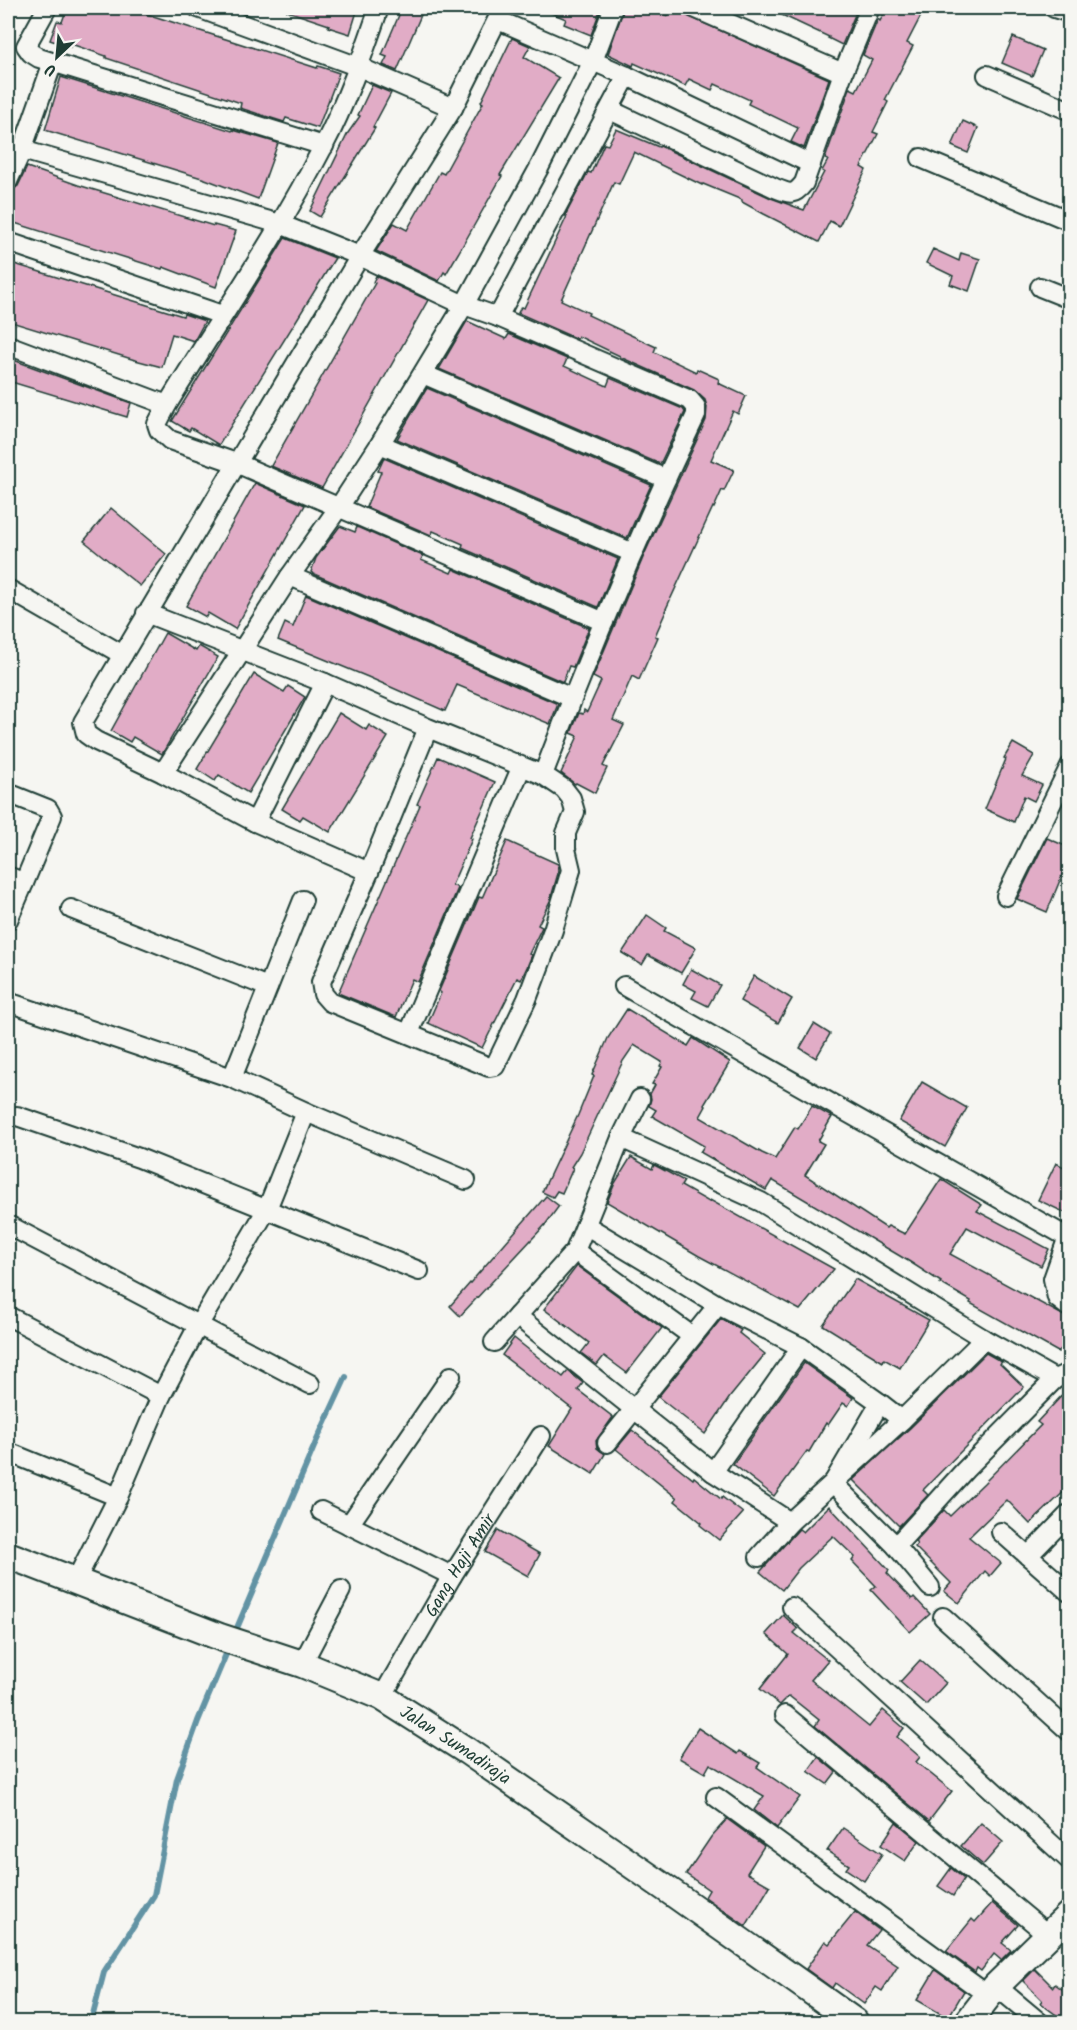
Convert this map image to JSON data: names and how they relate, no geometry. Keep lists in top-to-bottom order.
{
  "streets": {
    "street": ["Gang Haji Amir", "Jalan Sumadiraja"]
  },
  "crossings": [
    ["Gang Haji Amir", "Jalan Sumadiraja"]
  ],
  "north": "bottom left"
}
